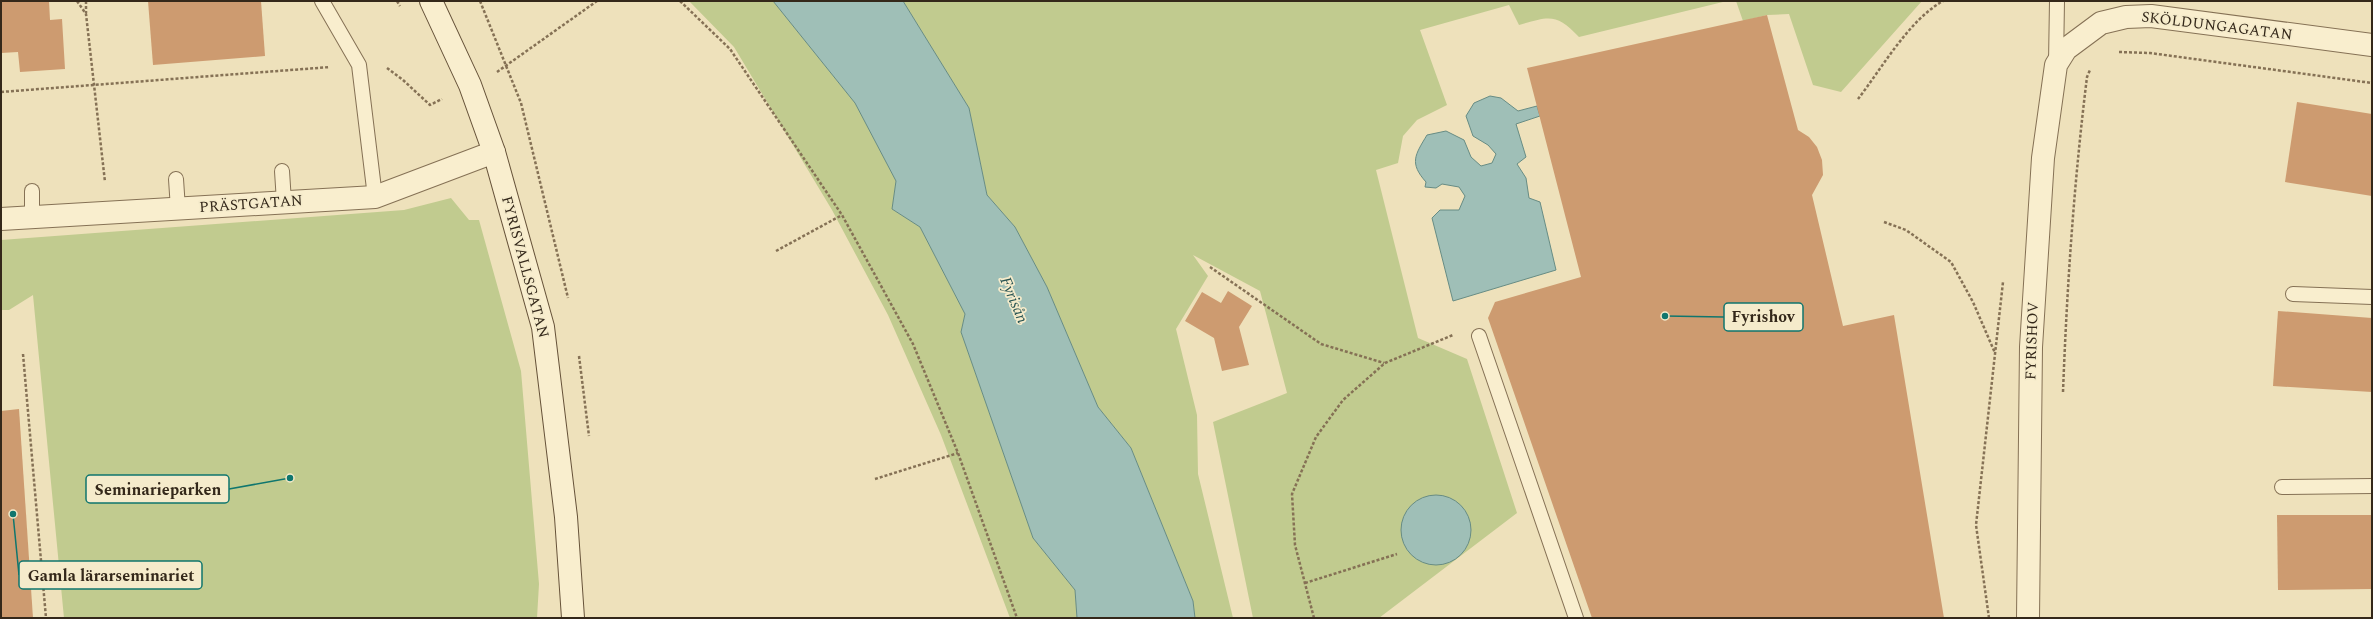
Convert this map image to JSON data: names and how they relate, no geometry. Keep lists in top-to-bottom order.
{
  "streets": {
    "street": [
      "SKÖLDUNGAGATAN",
      "PRÄSTGATAN",
      "FYRISVALLSGATAN",
      "FYRISHOV"
    ]
  },
  "crossings": [
    ["SKÖLDUNGAGATAN", "FYRISHOV"],
    ["PRÄSTGATAN", "FYRISVALLSGATAN"]
  ],
  "water": ["Fyrisån"],
  "places": ["Fyrishov", "Seminarieparken", "Gamla lärarseminariet"]
}
